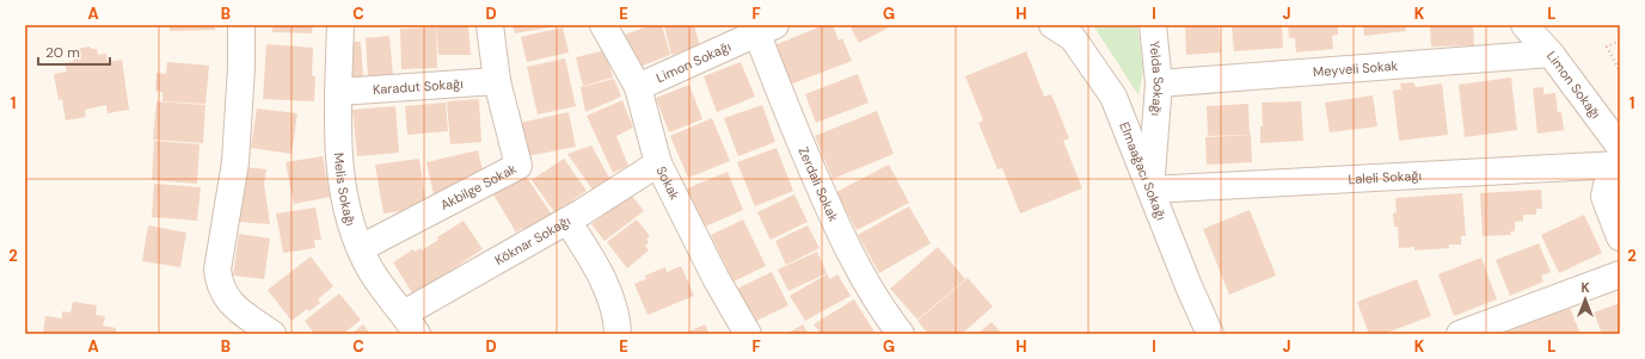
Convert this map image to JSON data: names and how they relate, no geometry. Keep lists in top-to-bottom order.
{
  "streets": {
    "street": [
      "Limon Sokağı",
      "Meyveli Sokak",
      "Yelda Sokağı",
      "Karadut Sokağı",
      "Elmaağacı Sokağı",
      "Laleli Sokağı",
      "Sokak",
      "Zerdali Sokak",
      "Akbilge Sokak",
      "Melis Sokağı",
      "Köknar Sokağı"
    ]
  },
  "crossings": [
    ["Limon Sokağı", "Meyveli Sokak"],
    ["Limon Sokağı", "Sokak"],
    ["Limon Sokağı", "Zerdali Sokak"],
    ["Meyveli Sokak", "Yelda Sokağı"],
    ["Yelda Sokağı", "Elmaağacı Sokağı"],
    ["Yelda Sokağı", "Laleli Sokağı"],
    ["Karadut Sokağı", "Akbilge Sokak"],
    ["Karadut Sokağı", "Melis Sokağı"],
    ["Elmaağacı Sokağı", "Laleli Sokağı"],
    ["Sokak", "Köknar Sokağı"],
    ["Akbilge Sokak", "Melis Sokağı"],
    ["Melis Sokağı", "Köknar Sokağı"]
  ],
  "scale_bar": "20 m",
  "north": "top",
  "grid": {
    "columns": [
      "A",
      "B",
      "C",
      "D",
      "E",
      "F",
      "G",
      "H",
      "I",
      "J",
      "K",
      "L"
    ],
    "rows": ["1", "2"]
  }
}
